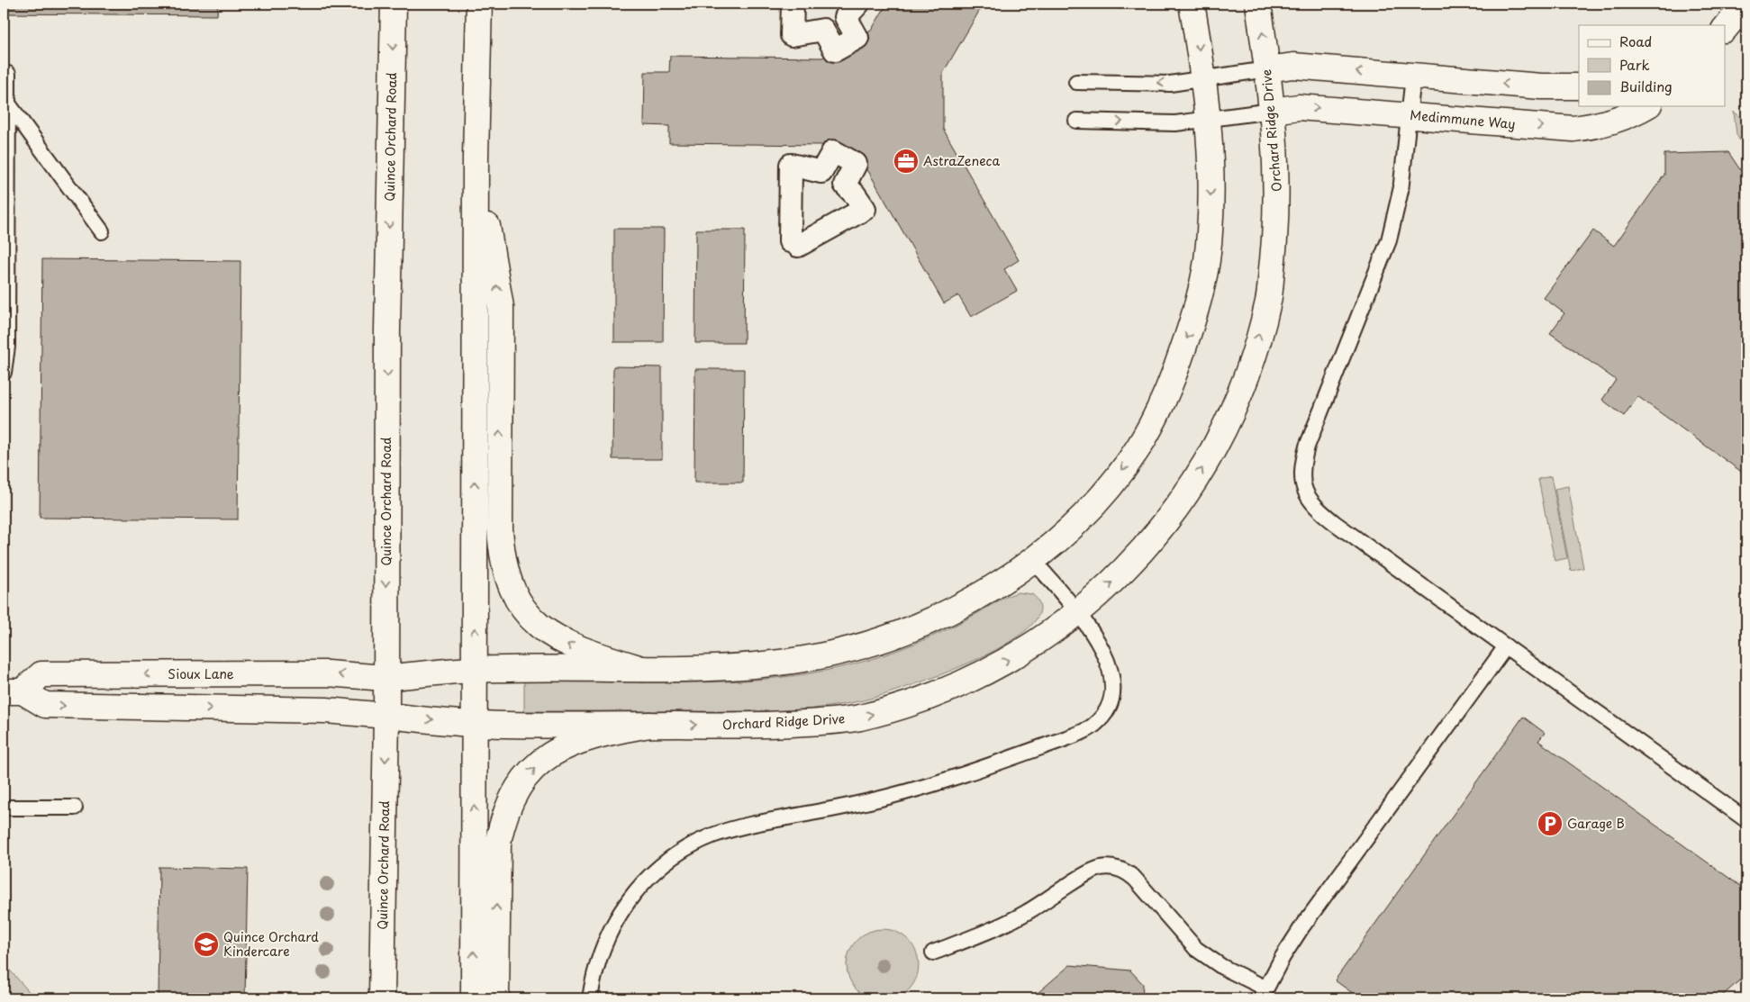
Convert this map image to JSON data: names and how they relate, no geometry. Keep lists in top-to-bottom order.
{
  "streets": {
    "street": [
      "Medimmune Way",
      "Orchard Ridge Drive",
      "Quince Orchard Road",
      "Sioux Lane"
    ]
  },
  "crossings": [
    ["Medimmune Way", "Orchard Ridge Drive"],
    ["Orchard Ridge Drive", "Quince Orchard Road"],
    ["Orchard Ridge Drive", "Sioux Lane"],
    ["Quince Orchard Road", "Sioux Lane"]
  ],
  "one_way": ["Orchard Ridge Drive"],
  "places": {
    "office": ["AstraZeneca"],
    "parking": ["Garage B"],
    "school or university": ["Quince Orchard Kindercare"]
  },
  "legend": ["Road", "Park", "Building"]
}
